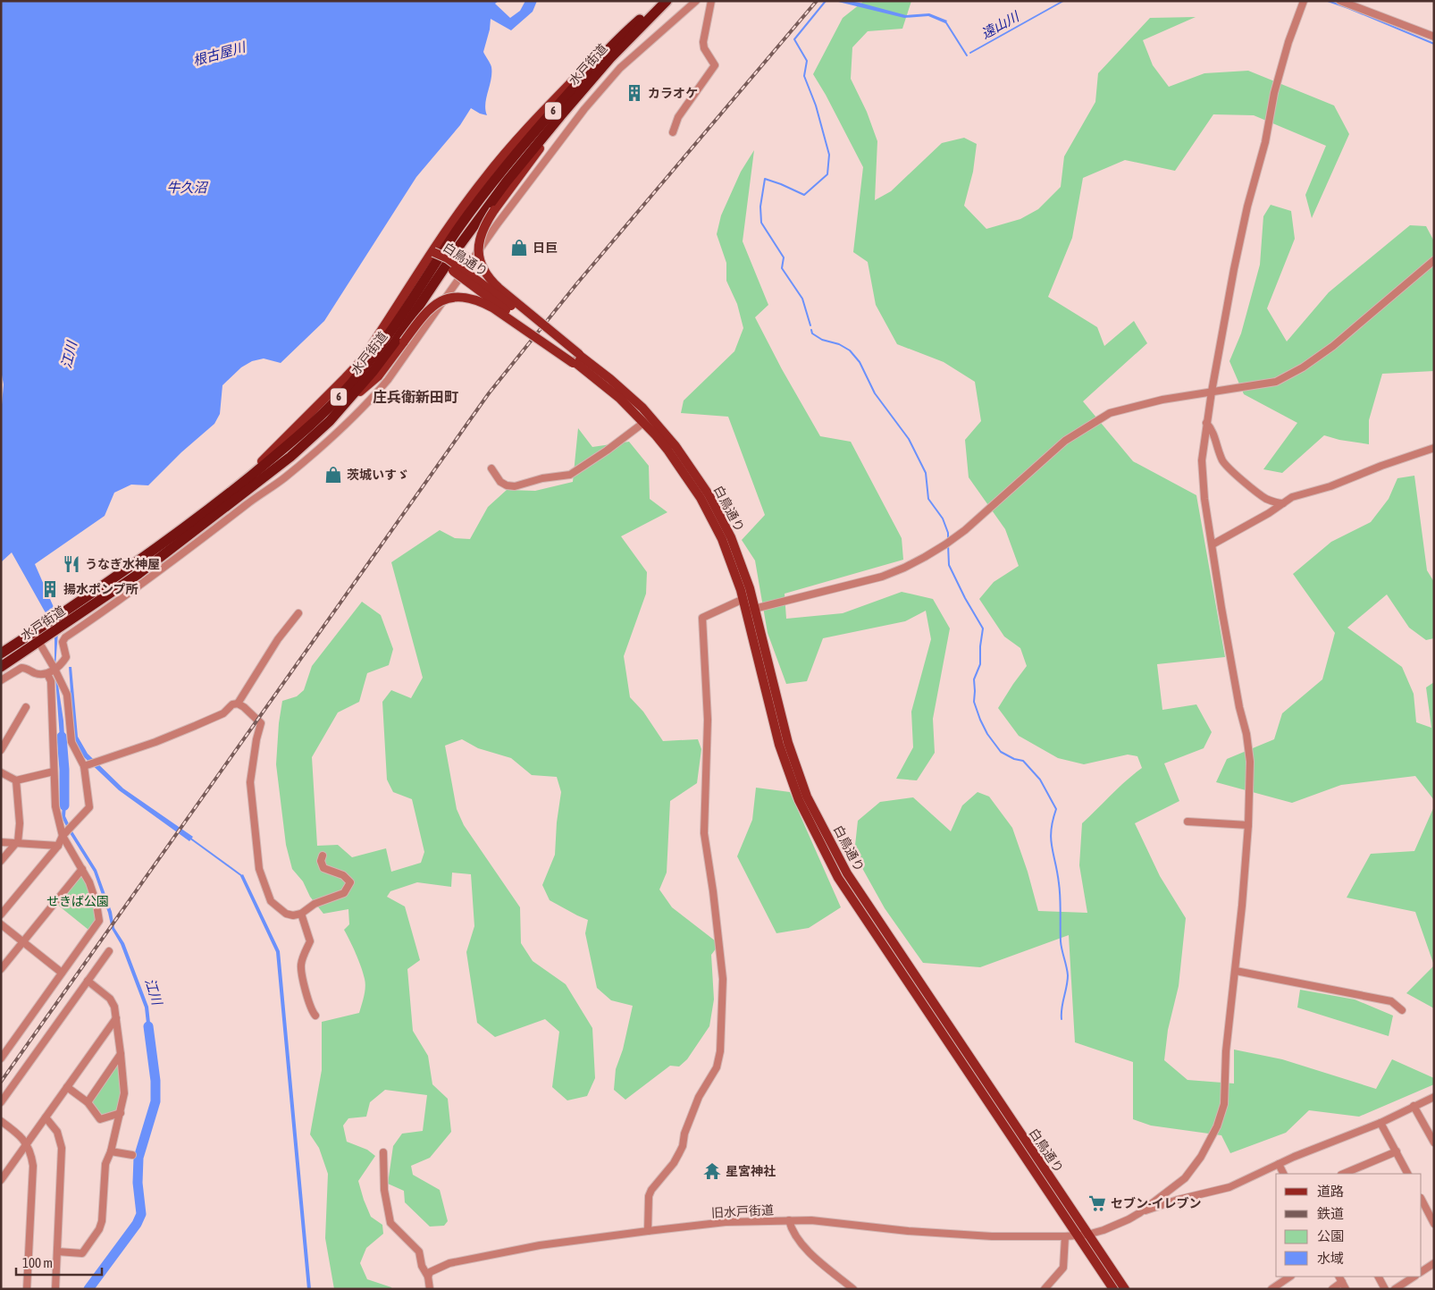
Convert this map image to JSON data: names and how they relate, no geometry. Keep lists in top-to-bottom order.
{
  "streets": {
    "highway": ["水戸街道", "6"],
    "main road": ["白鳥通り"],
    "street": ["旧水戸街道"]
  },
  "crossings": [
    ["白鳥通り", "旧水戸街道"]
  ],
  "districts": ["庄兵衛新田町"],
  "water": [
    "遠山川",
    "根古屋川",
    "牛久沼",
    "江川"
  ],
  "parks": ["せきば公園"],
  "places": {
    "building": ["カラオケ", "揚水ポンプ所"],
    "shop": ["日巨", "茨城いすゞ"],
    "restaurant": ["うなぎ水神屋"],
    "temple": ["星宮神社"],
    "supermarket": ["セブン-イレブン"]
  },
  "legend": [
    "道路",
    "鉄道",
    "公園",
    "水域"
  ],
  "scale_bar": "100 m"
}
